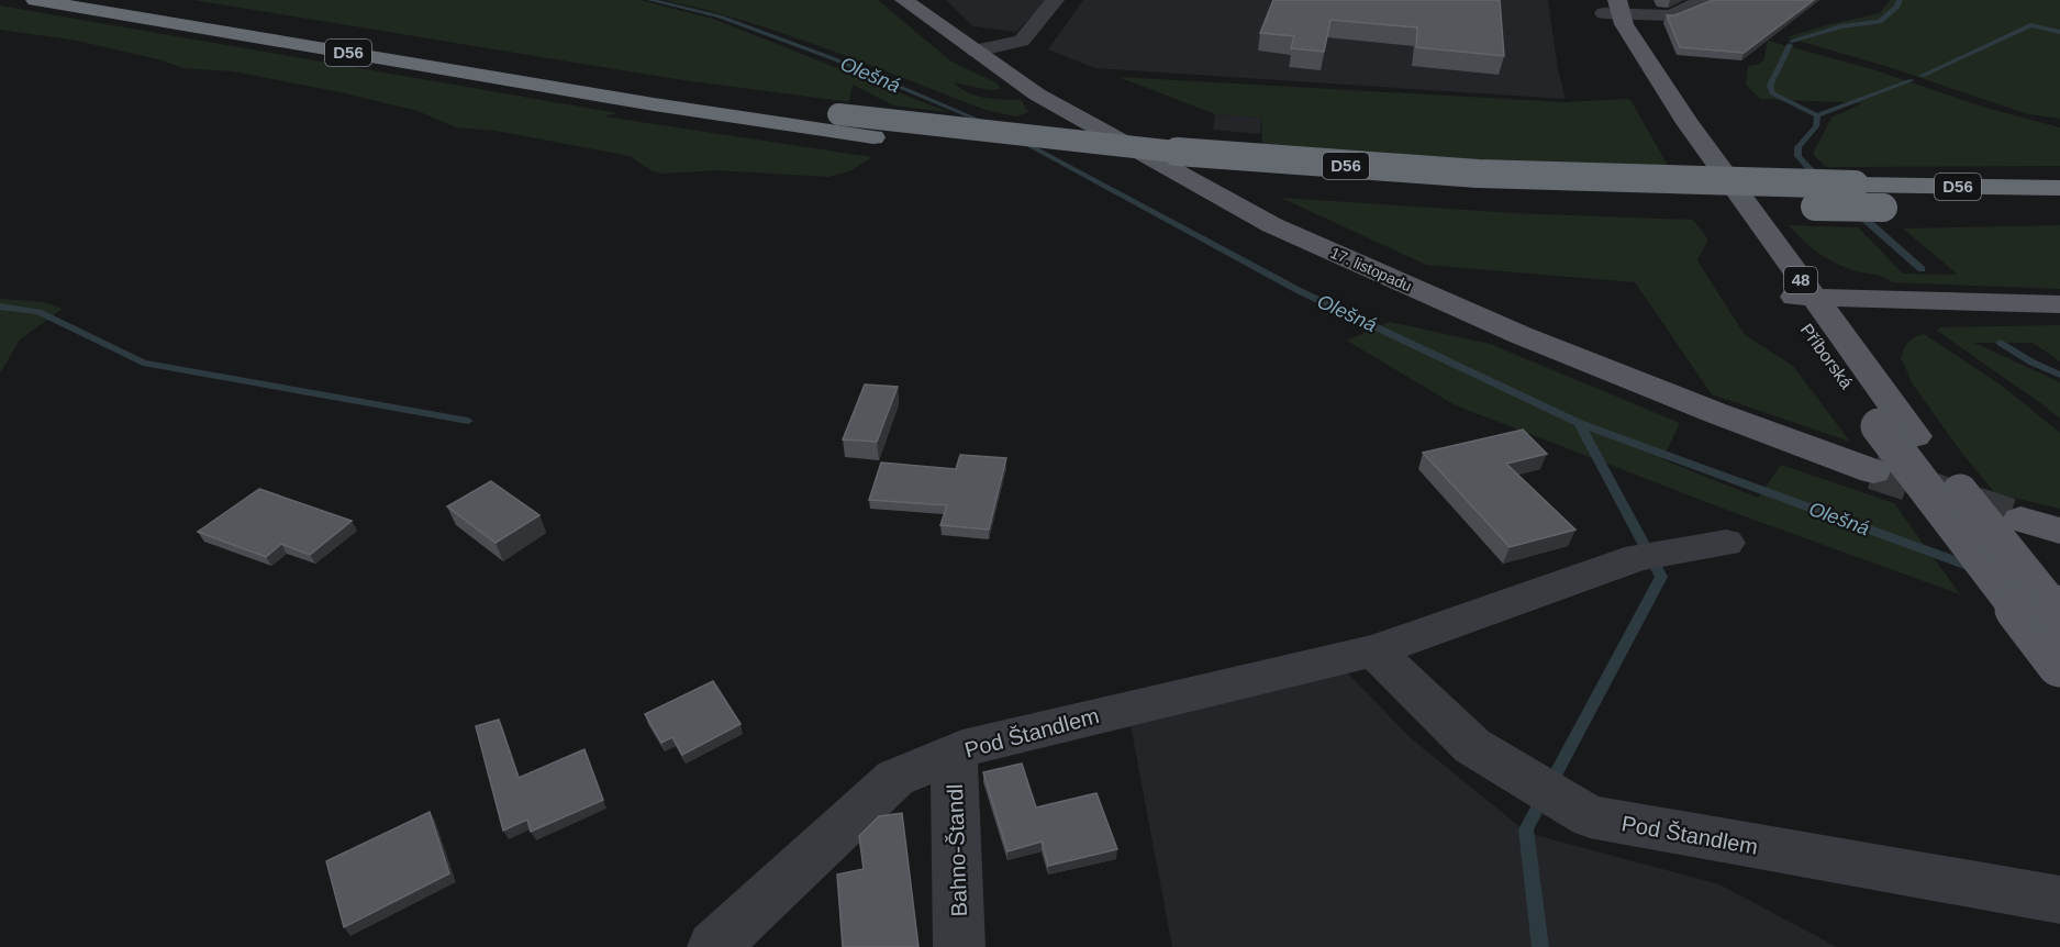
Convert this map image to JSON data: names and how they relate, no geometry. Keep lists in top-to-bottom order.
{
  "streets": {
    "highway": ["D56"],
    "main road": ["17. listopadu", "48", "Příborská"],
    "street": ["Pod Štandlem", "Bahno-Štandl"]
  },
  "crossings": [
    ["D56", "Příborská"],
    ["Pod Štandlem", "Bahno-Štandl"]
  ],
  "water": ["Olešná"]
}
